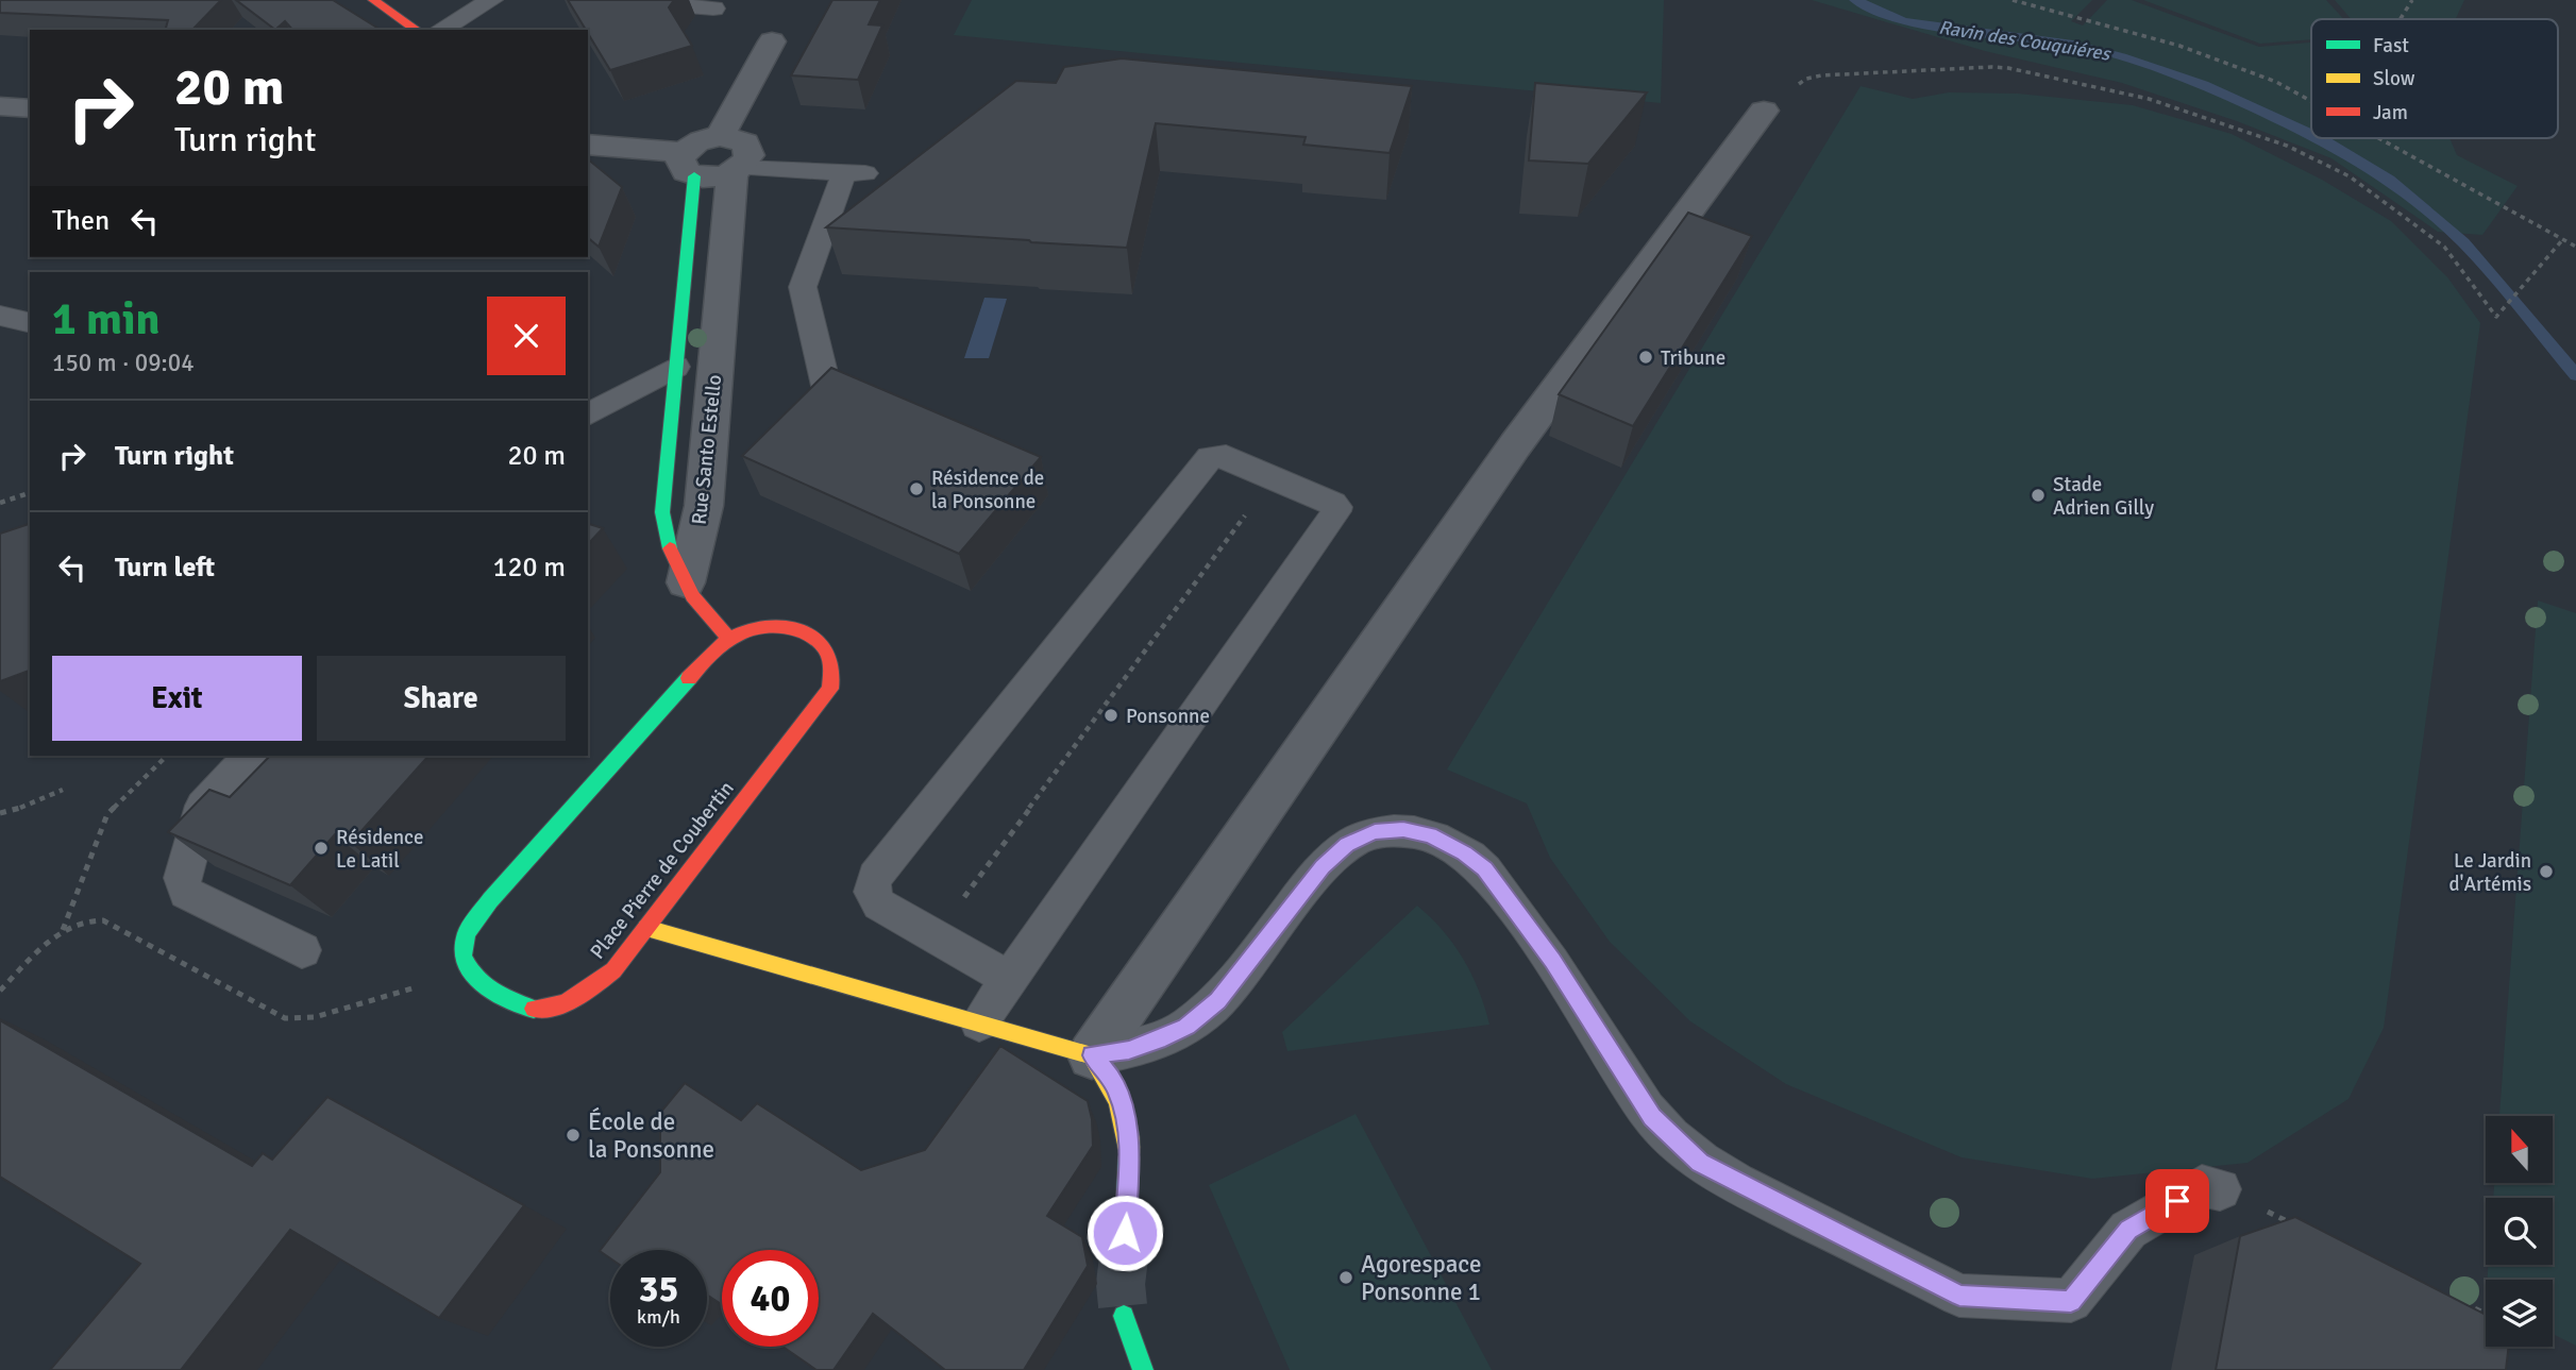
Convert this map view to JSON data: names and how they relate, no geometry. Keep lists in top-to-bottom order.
{
  "streets": {
    "street": ["Rue Santo Estello", "Place Pierre de Coubertin"]
  },
  "water": ["Ravin des Couquiéres"],
  "places": [
    "Tribune",
    "Résidence de la Ponsonne",
    "Stade Adrien Gilly",
    "Ponsonne",
    "Résidence Le Latil",
    "Le Jardin d'Artémis",
    "École de la Ponsonne",
    "Agorespace Ponsonne 1"
  ],
  "legend": ["Fast", "Slow", "Jam"],
  "north": "top",
  "page": {
    "turn": ["20 m", "Turn right"],
    "then": "Then",
    "heading": ["1 min", "150 m · 09:04"],
    "list": [
      {
        "name": "Turn right",
        "value": "20 m"
      },
      {
        "name": "Turn left",
        "value": "120 m"
      }
    ],
    "buttons": ["Exit", "Share"],
    "speed": "35 km/h",
    "limit": "40"
  }
}
